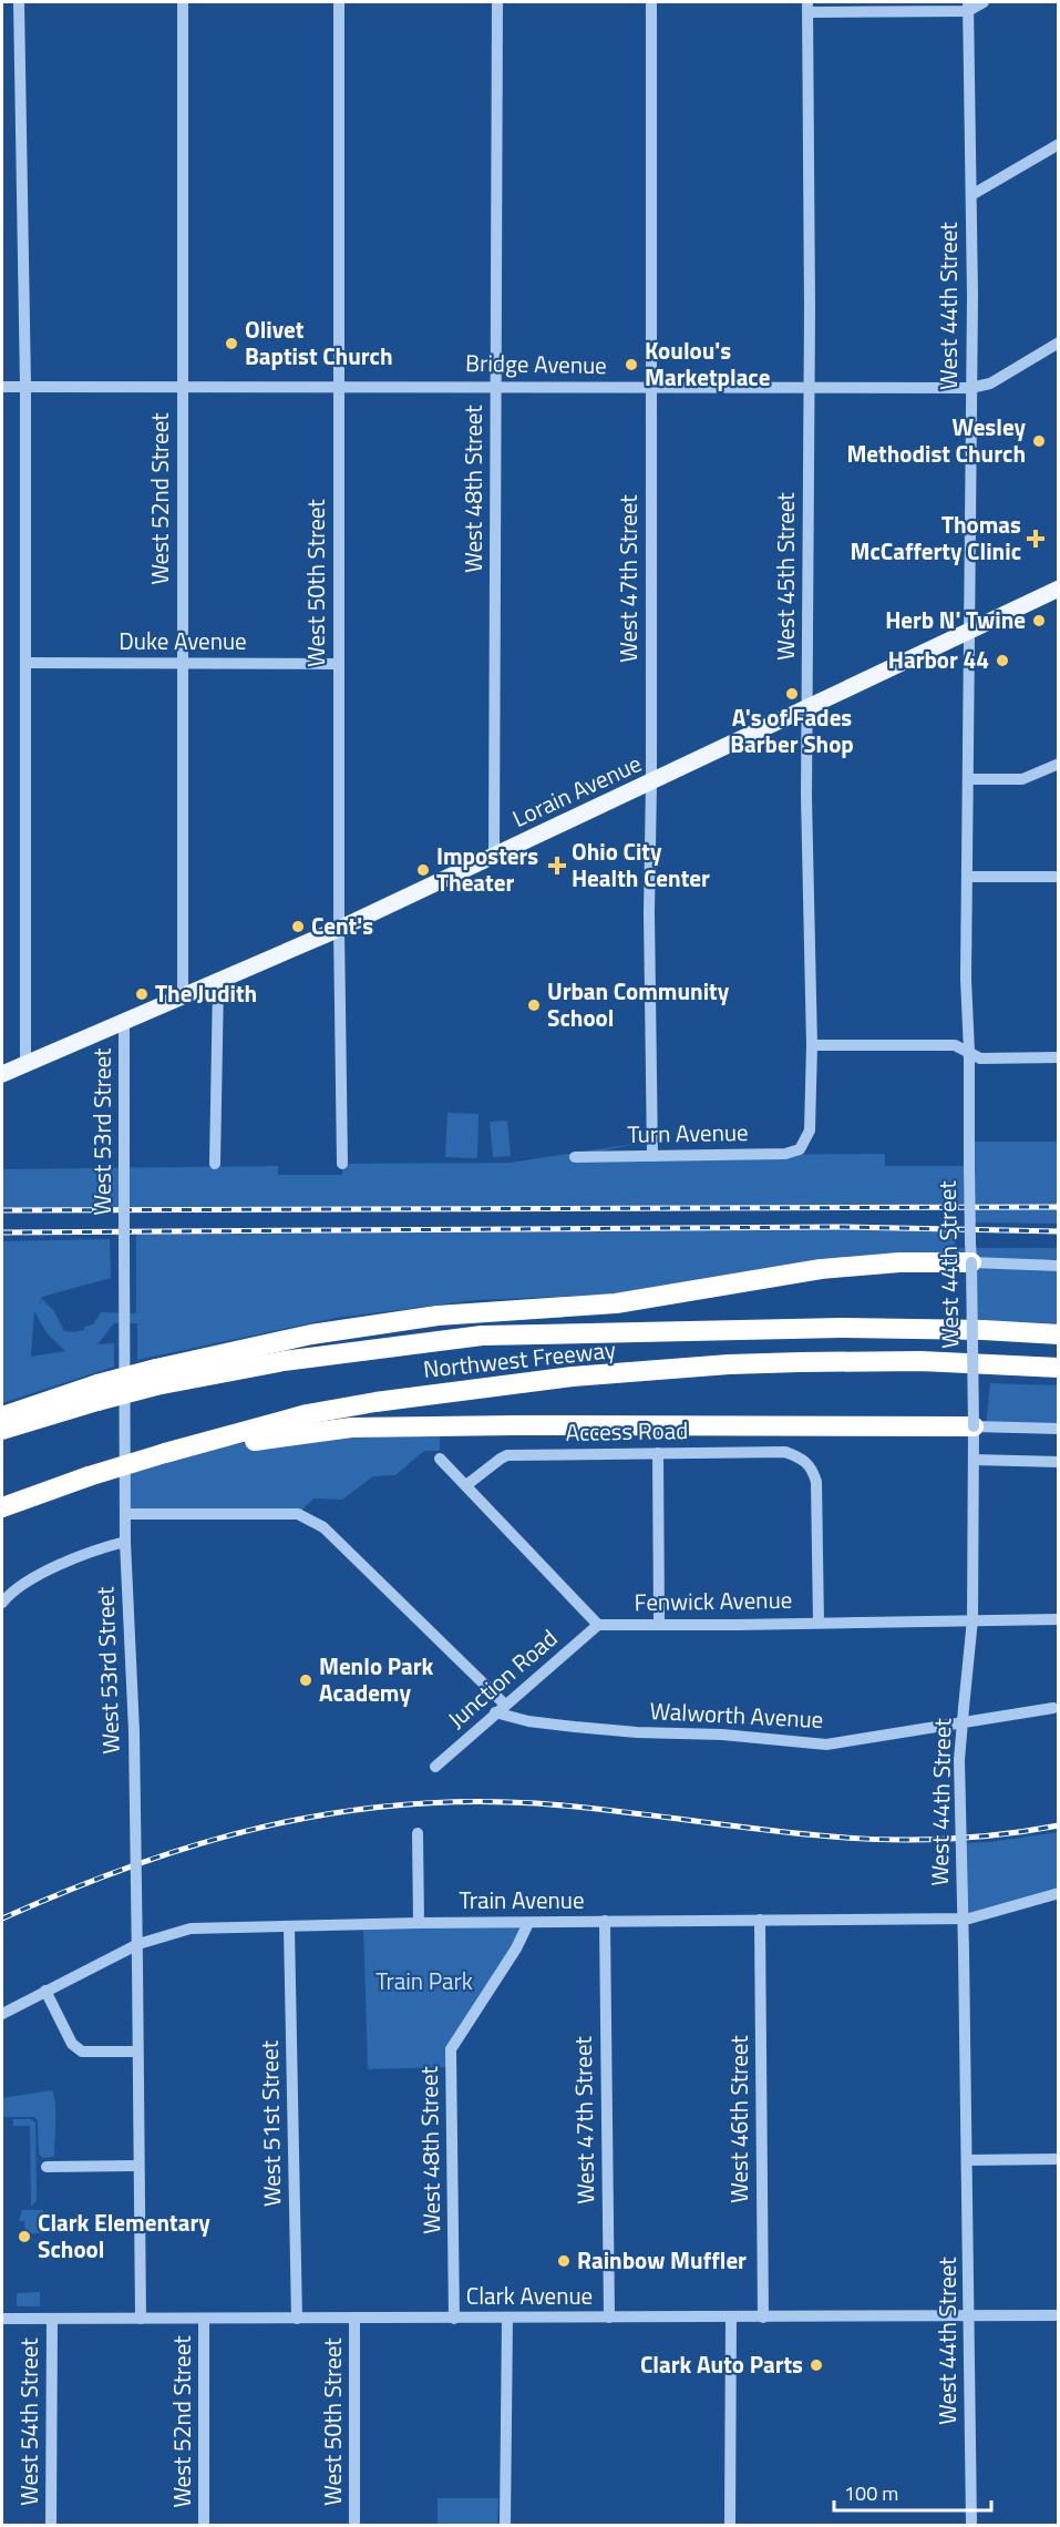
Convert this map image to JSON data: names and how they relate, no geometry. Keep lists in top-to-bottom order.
{
  "streets": {
    "highway": ["Northwest Freeway"],
    "main road": ["Lorain Avenue"],
    "street": [
      "West 44th Street",
      "Bridge Avenue",
      "West 48th Street",
      "West 52nd Street",
      "West 45th Street",
      "West 47th Street",
      "West 50th Street",
      "Duke Avenue",
      "West 53rd Street",
      "Turn Avenue",
      "Access Road",
      "Fenwick Avenue",
      "Junction Road",
      "Walworth Avenue",
      "Train Avenue",
      "West 46th Street",
      "West 51st Street",
      "Clark Avenue",
      "West 54th Street"
    ]
  },
  "crossings": [
    ["West 44th Street", "Bridge Avenue"],
    ["West 44th Street", "Lorain Avenue"],
    ["West 44th Street", "Fenwick Avenue"],
    ["West 44th Street", "Clark Avenue"],
    ["Bridge Avenue", "West 48th Street"],
    ["Bridge Avenue", "West 52nd Street"],
    ["Bridge Avenue", "West 45th Street"],
    ["Bridge Avenue", "West 47th Street"],
    ["Bridge Avenue", "West 50th Street"],
    ["West 48th Street", "Lorain Avenue"],
    ["West 48th Street", "Train Avenue"],
    ["West 48th Street", "Clark Avenue"],
    ["West 52nd Street", "Duke Avenue"],
    ["West 52nd Street", "Lorain Avenue"],
    ["West 52nd Street", "Clark Avenue"],
    ["West 45th Street", "Lorain Avenue"],
    ["West 45th Street", "Turn Avenue"],
    ["West 47th Street", "Lorain Avenue"],
    ["West 47th Street", "Turn Avenue"],
    ["West 47th Street", "Train Avenue"],
    ["West 47th Street", "Clark Avenue"],
    ["West 50th Street", "Duke Avenue"],
    ["West 50th Street", "Lorain Avenue"],
    ["West 50th Street", "Clark Avenue"],
    ["Lorain Avenue", "West 53rd Street"],
    ["West 53rd Street", "Walworth Avenue"],
    ["West 53rd Street", "Clark Avenue"],
    ["Access Road", "Fenwick Avenue"],
    ["Fenwick Avenue", "Junction Road"],
    ["Junction Road", "Walworth Avenue"],
    ["Train Avenue", "West 46th Street"],
    ["Train Avenue", "West 51st Street"],
    ["West 46th Street", "Clark Avenue"],
    ["West 51st Street", "Clark Avenue"],
    ["Clark Avenue", "West 54th Street"]
  ],
  "parks": ["Train Park"],
  "places": {
    "other": [
      "Olivet Baptist Church",
      "Koulou's Marketplace",
      "Wesley Methodist Church",
      "Herb N' Twine",
      "Harbor 44",
      "A's of Fades Barber Shop",
      "Imposters Theater",
      "Cent's",
      "The Judith",
      "Urban Community School",
      "Menlo Park Academy",
      "Clark Elementary School",
      "Rainbow Muffler",
      "Clark Auto Parts"
    ],
    "health": ["Thomas McCafferty Clinic", "Ohio City Health Center"]
  },
  "scale_bar": "100 m"
}
